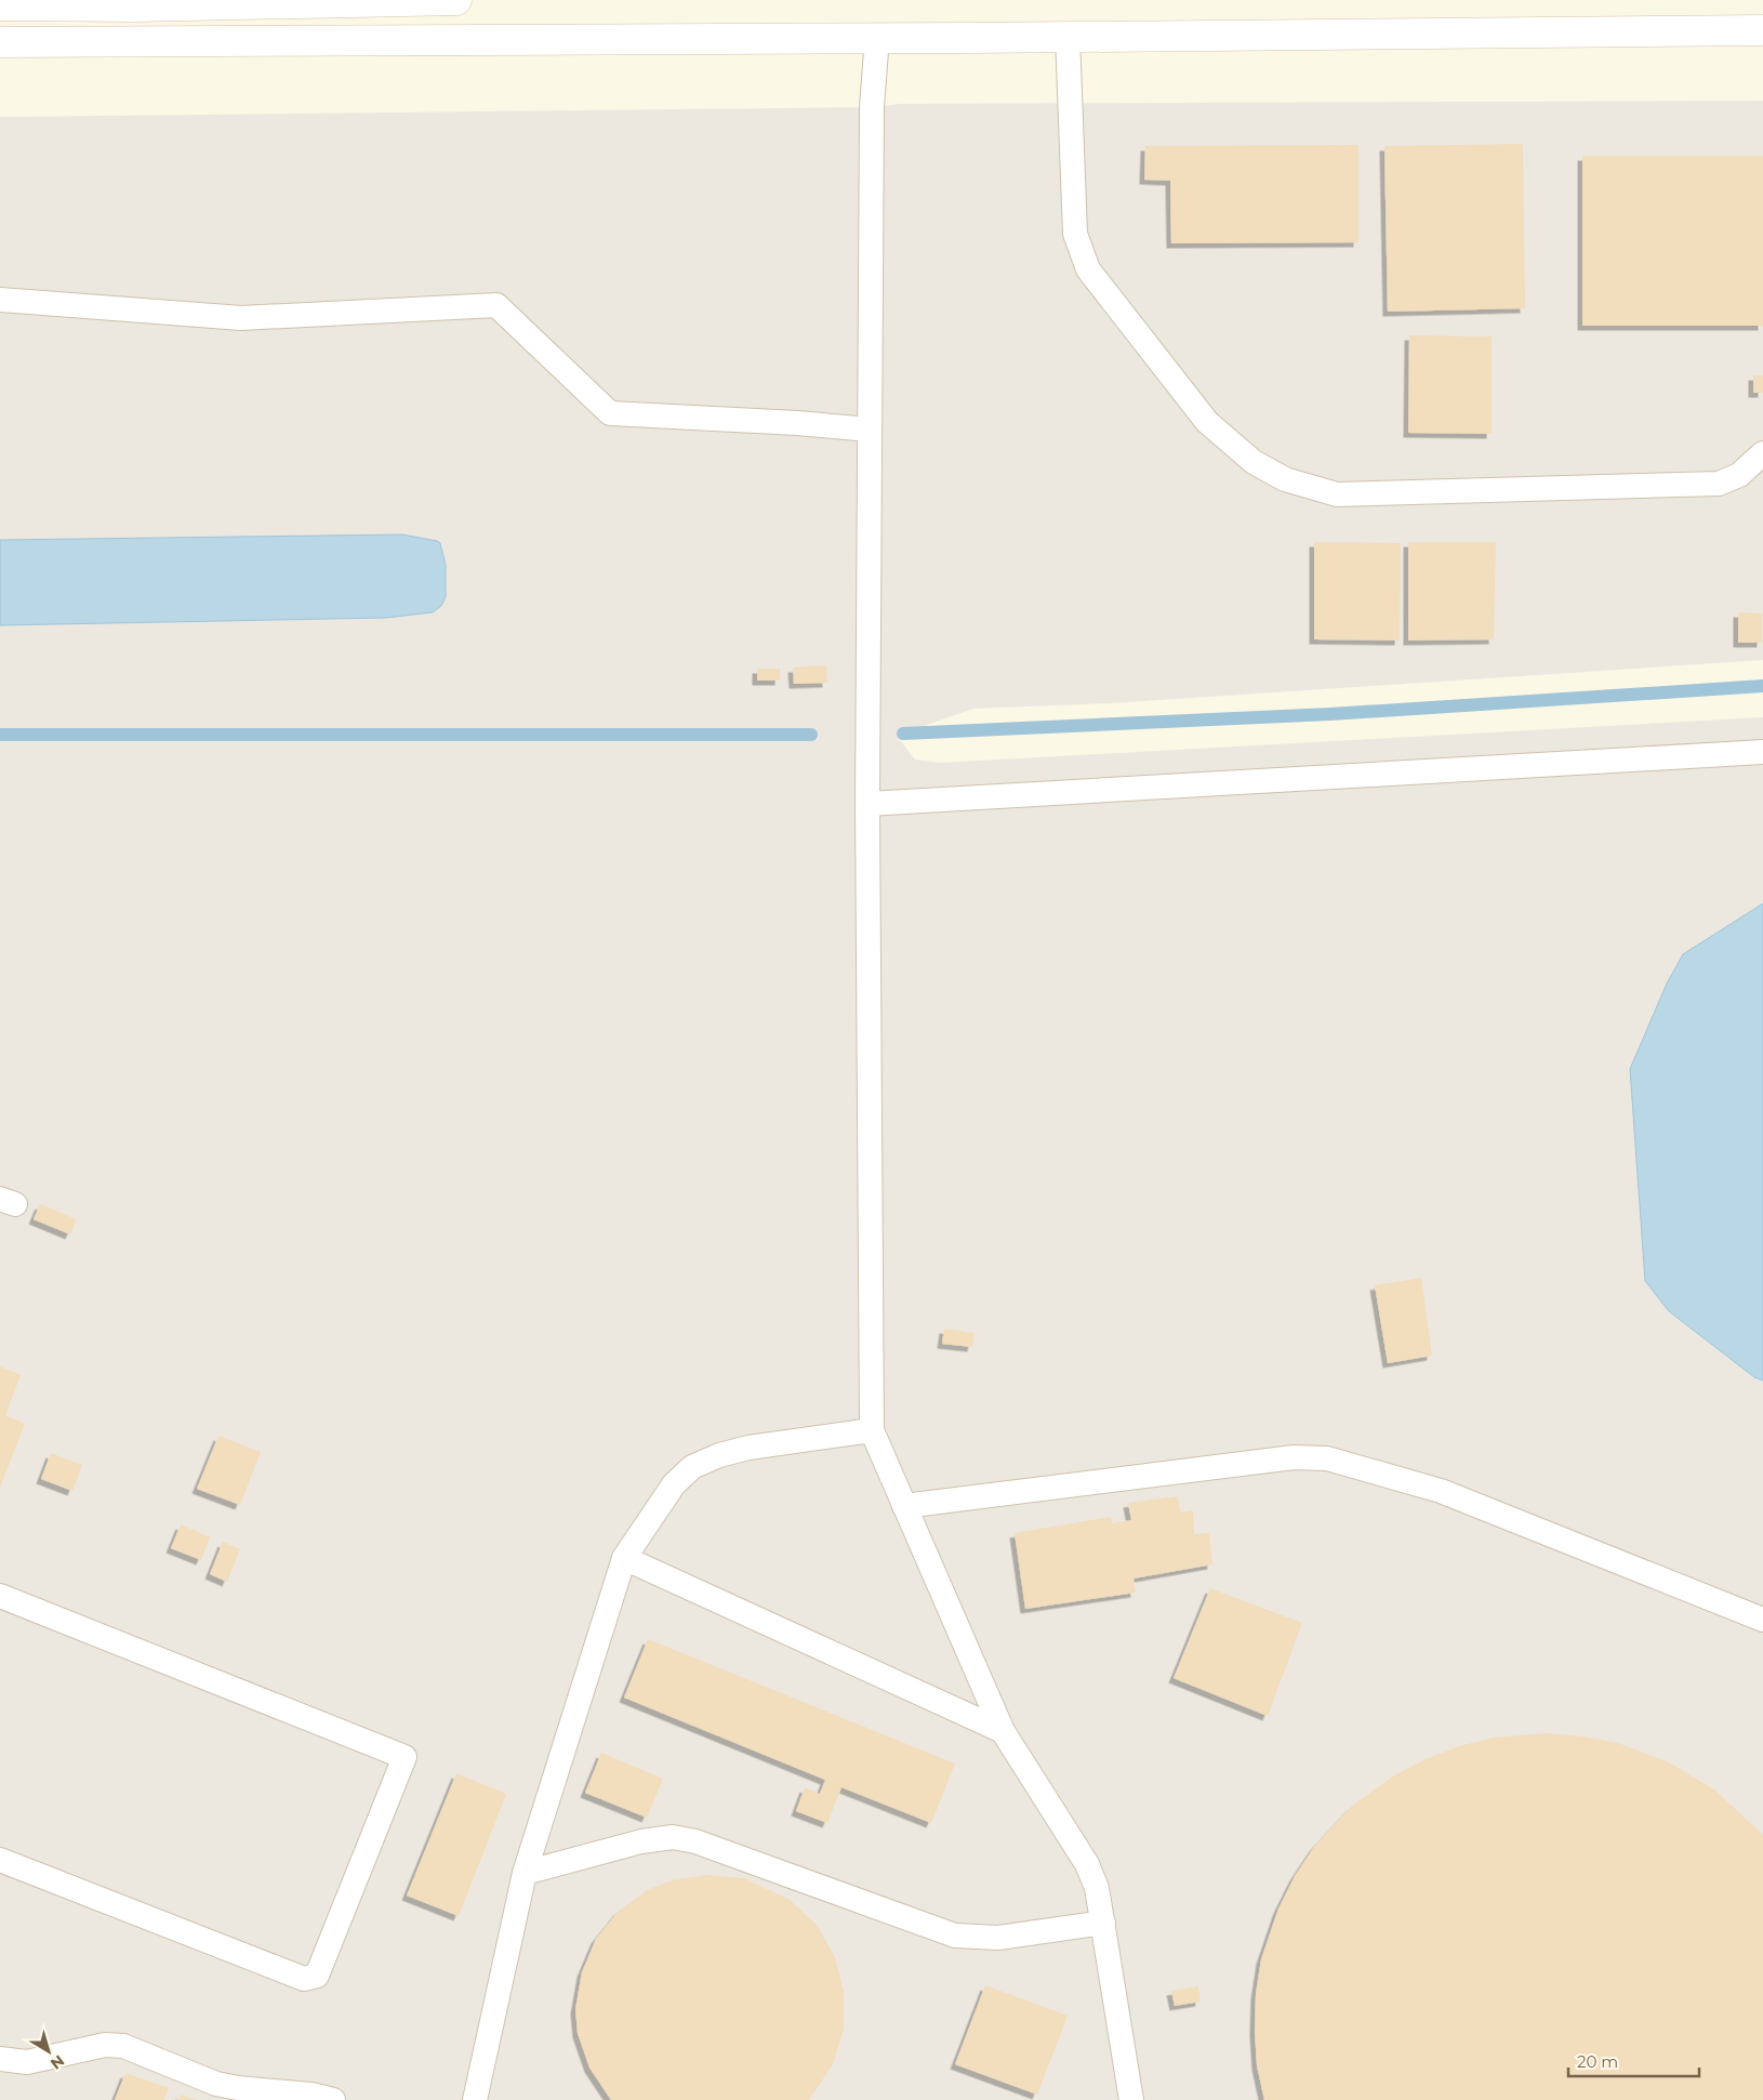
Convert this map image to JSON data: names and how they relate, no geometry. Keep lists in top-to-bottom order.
{
  "scale_bar": "20 m",
  "north": "bottom right"
}
